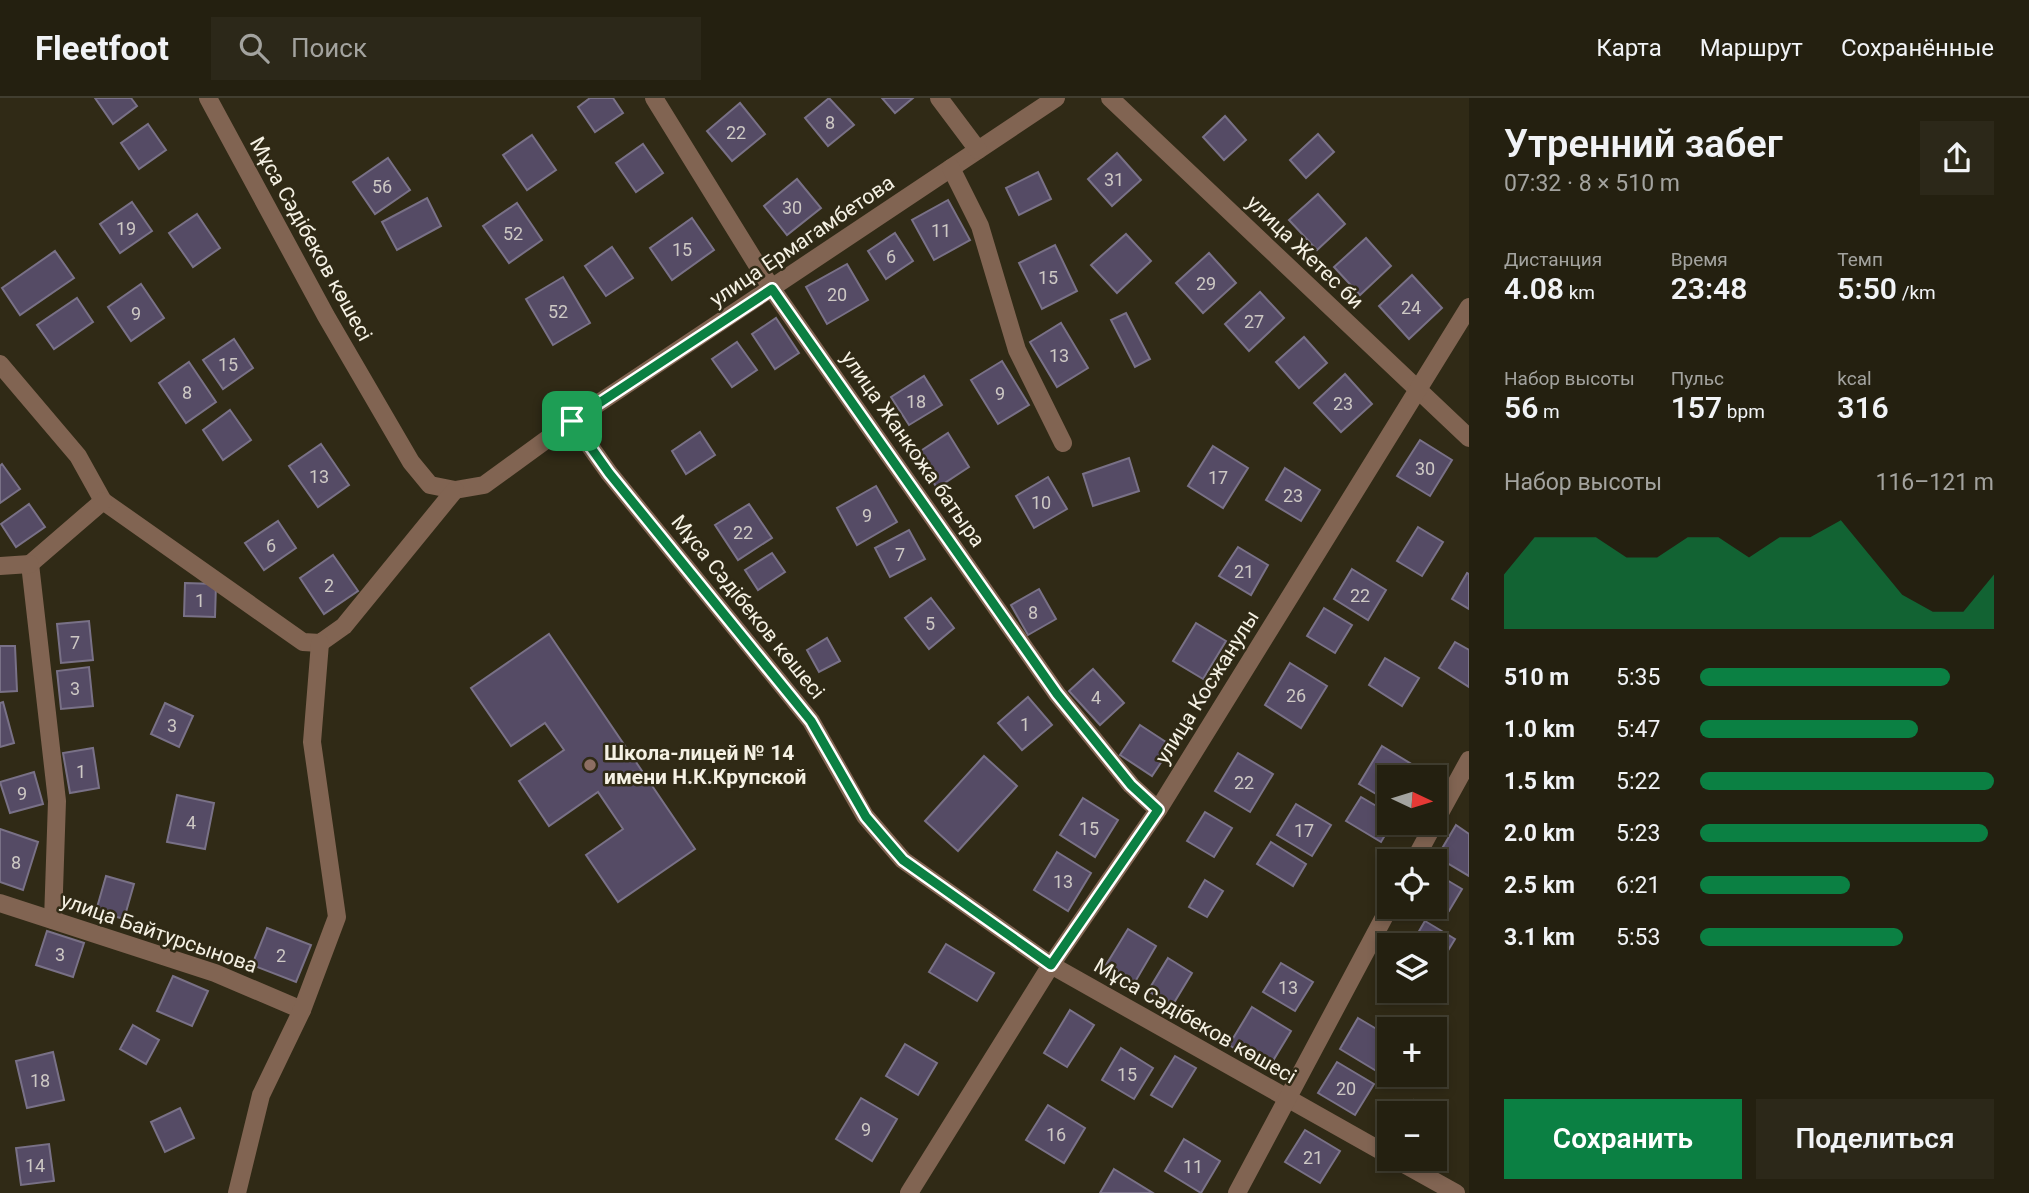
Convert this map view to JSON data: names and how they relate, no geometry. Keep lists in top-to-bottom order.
{
  "streets": {
    "street": [
      "Мұса Сәдібеков көшесі",
      "улица Ермагамбетова",
      "улица Жетес би",
      "улица Жанкожа батыра",
      "улица Косжанулы",
      "улица Байтурсынова"
    ]
  },
  "crossings": [
    ["Мұса Сәдібеков көшесі", "улица Ермагамбетова"],
    ["Мұса Сәдібеков көшесі", "улица Косжанулы"],
    ["улица Ермагамбетова", "улица Жанкожа батыра"],
    ["улица Жетес би", "улица Косжанулы"],
    ["улица Жанкожа батыра", "улица Косжанулы"]
  ],
  "places": ["Школа-лицей № 14 имени Н.К.Крупской"],
  "house_numbers": [
    "8",
    "22",
    "31",
    "56",
    "30",
    "19",
    "11",
    "52",
    "15",
    "6",
    "15",
    "29",
    "20",
    "24",
    "52",
    "9",
    "27",
    "13",
    "15",
    "8",
    "9",
    "18",
    "23",
    "30",
    "13",
    "17",
    "23",
    "10",
    "9",
    "22",
    "6",
    "7",
    "21",
    "2",
    "22",
    "1",
    "8",
    "5",
    "7",
    "3",
    "26",
    "4",
    "1",
    "3",
    "1",
    "22",
    "9",
    "4",
    "15",
    "17",
    "8",
    "13",
    "3",
    "2",
    "13",
    "15",
    "18",
    "20",
    "9",
    "16",
    "21",
    "14",
    "11"
  ],
  "north": "right",
  "page": {
    "header": "Fleetfoot",
    "search": "Поиск",
    "nav": ["Карта", "Маршрут", "Сохранённые"],
    "heading": ["Утренний забег", "07:32 · 8 × 510 m"],
    "stats": [
      ["Дистанция", "4.08 km"],
      ["Время", "23:48"],
      ["Темп", "5:50 /km"],
      ["Набор высоты", "56 m"],
      ["Пульс", "157 bpm"],
      ["kcal", "316"]
    ],
    "chart": ["Набор высоты", "116–121 m"],
    "list": [
      {
        "name": "510 m",
        "note": "5:35"
      },
      {
        "name": "1.0 km",
        "note": "5:47"
      },
      {
        "name": "1.5 km",
        "note": "5:22"
      },
      {
        "name": "2.0 km",
        "note": "5:23"
      },
      {
        "name": "2.5 km",
        "note": "6:21"
      },
      {
        "name": "3.1 km",
        "note": "5:53"
      }
    ],
    "map_buttons": ["+", "−"],
    "buttons": ["Сохранить", "Поделиться"]
  }
}
